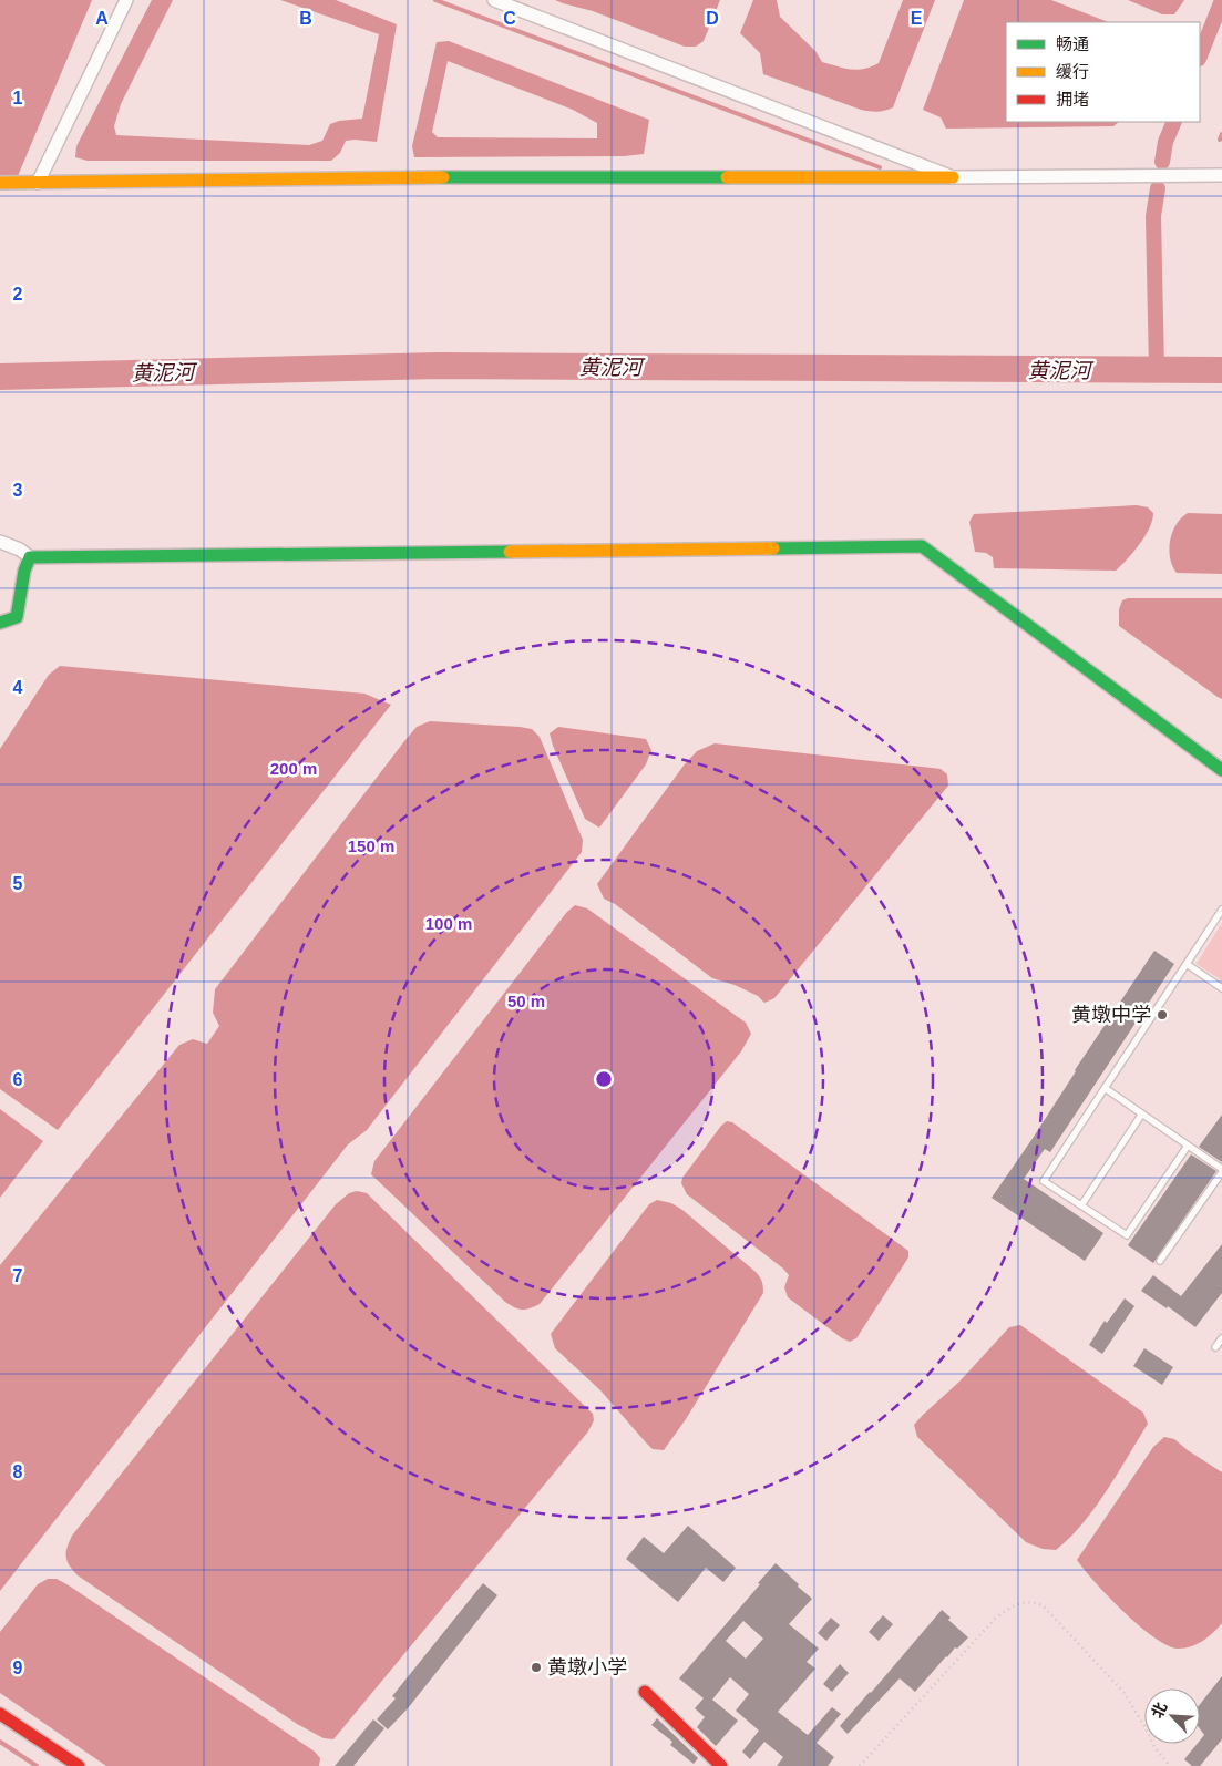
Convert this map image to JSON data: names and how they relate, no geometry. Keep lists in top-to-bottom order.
{
  "water": ["黄泥河"],
  "places": ["黄墩中学", "黄墩小学"],
  "legend": ["畅通", "缓行", "拥堵"],
  "north": "top left",
  "grid": {
    "columns": [
      "A",
      "B",
      "C",
      "D",
      "E"
    ],
    "rows": [
      "1",
      "2",
      "3",
      "4",
      "5",
      "6",
      "7",
      "8",
      "9"
    ]
  },
  "rings": [
    "200 m",
    "150 m",
    "100 m",
    "50 m"
  ]
}
